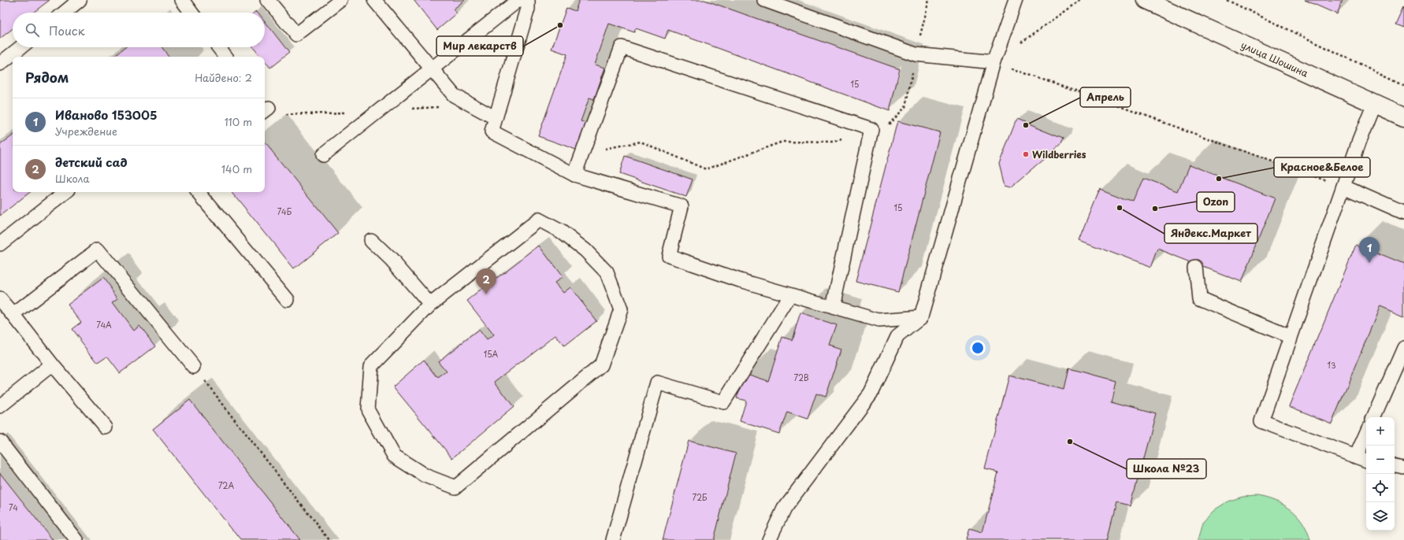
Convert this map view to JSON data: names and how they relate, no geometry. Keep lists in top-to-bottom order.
{
  "streets": {
    "street": ["улица Шошина"]
  },
  "places": [
    "Мир лекарств",
    "Апрель",
    "Wildberries",
    "Красное&Белое",
    "Яндекс.Маркет",
    "Ozon",
    "Школа №23"
  ],
  "house_numbers": [
    "15",
    "15",
    "74Б",
    "74А",
    "15А",
    "13",
    "72В",
    "72А",
    "72Б",
    "74"
  ],
  "page": {
    "search": "Поиск",
    "heading": ["Рядом", "Найдено: 2"],
    "list": [
      {
        "mark": "1",
        "name": "Иваново 153005",
        "note": "Учреждение",
        "value": "110 m"
      },
      {
        "mark": "2",
        "name": "детский сад",
        "note": "Школа",
        "value": "140 m"
      }
    ],
    "pins": ["1", "2"],
    "map_buttons": ["+", "−"]
  }
}
